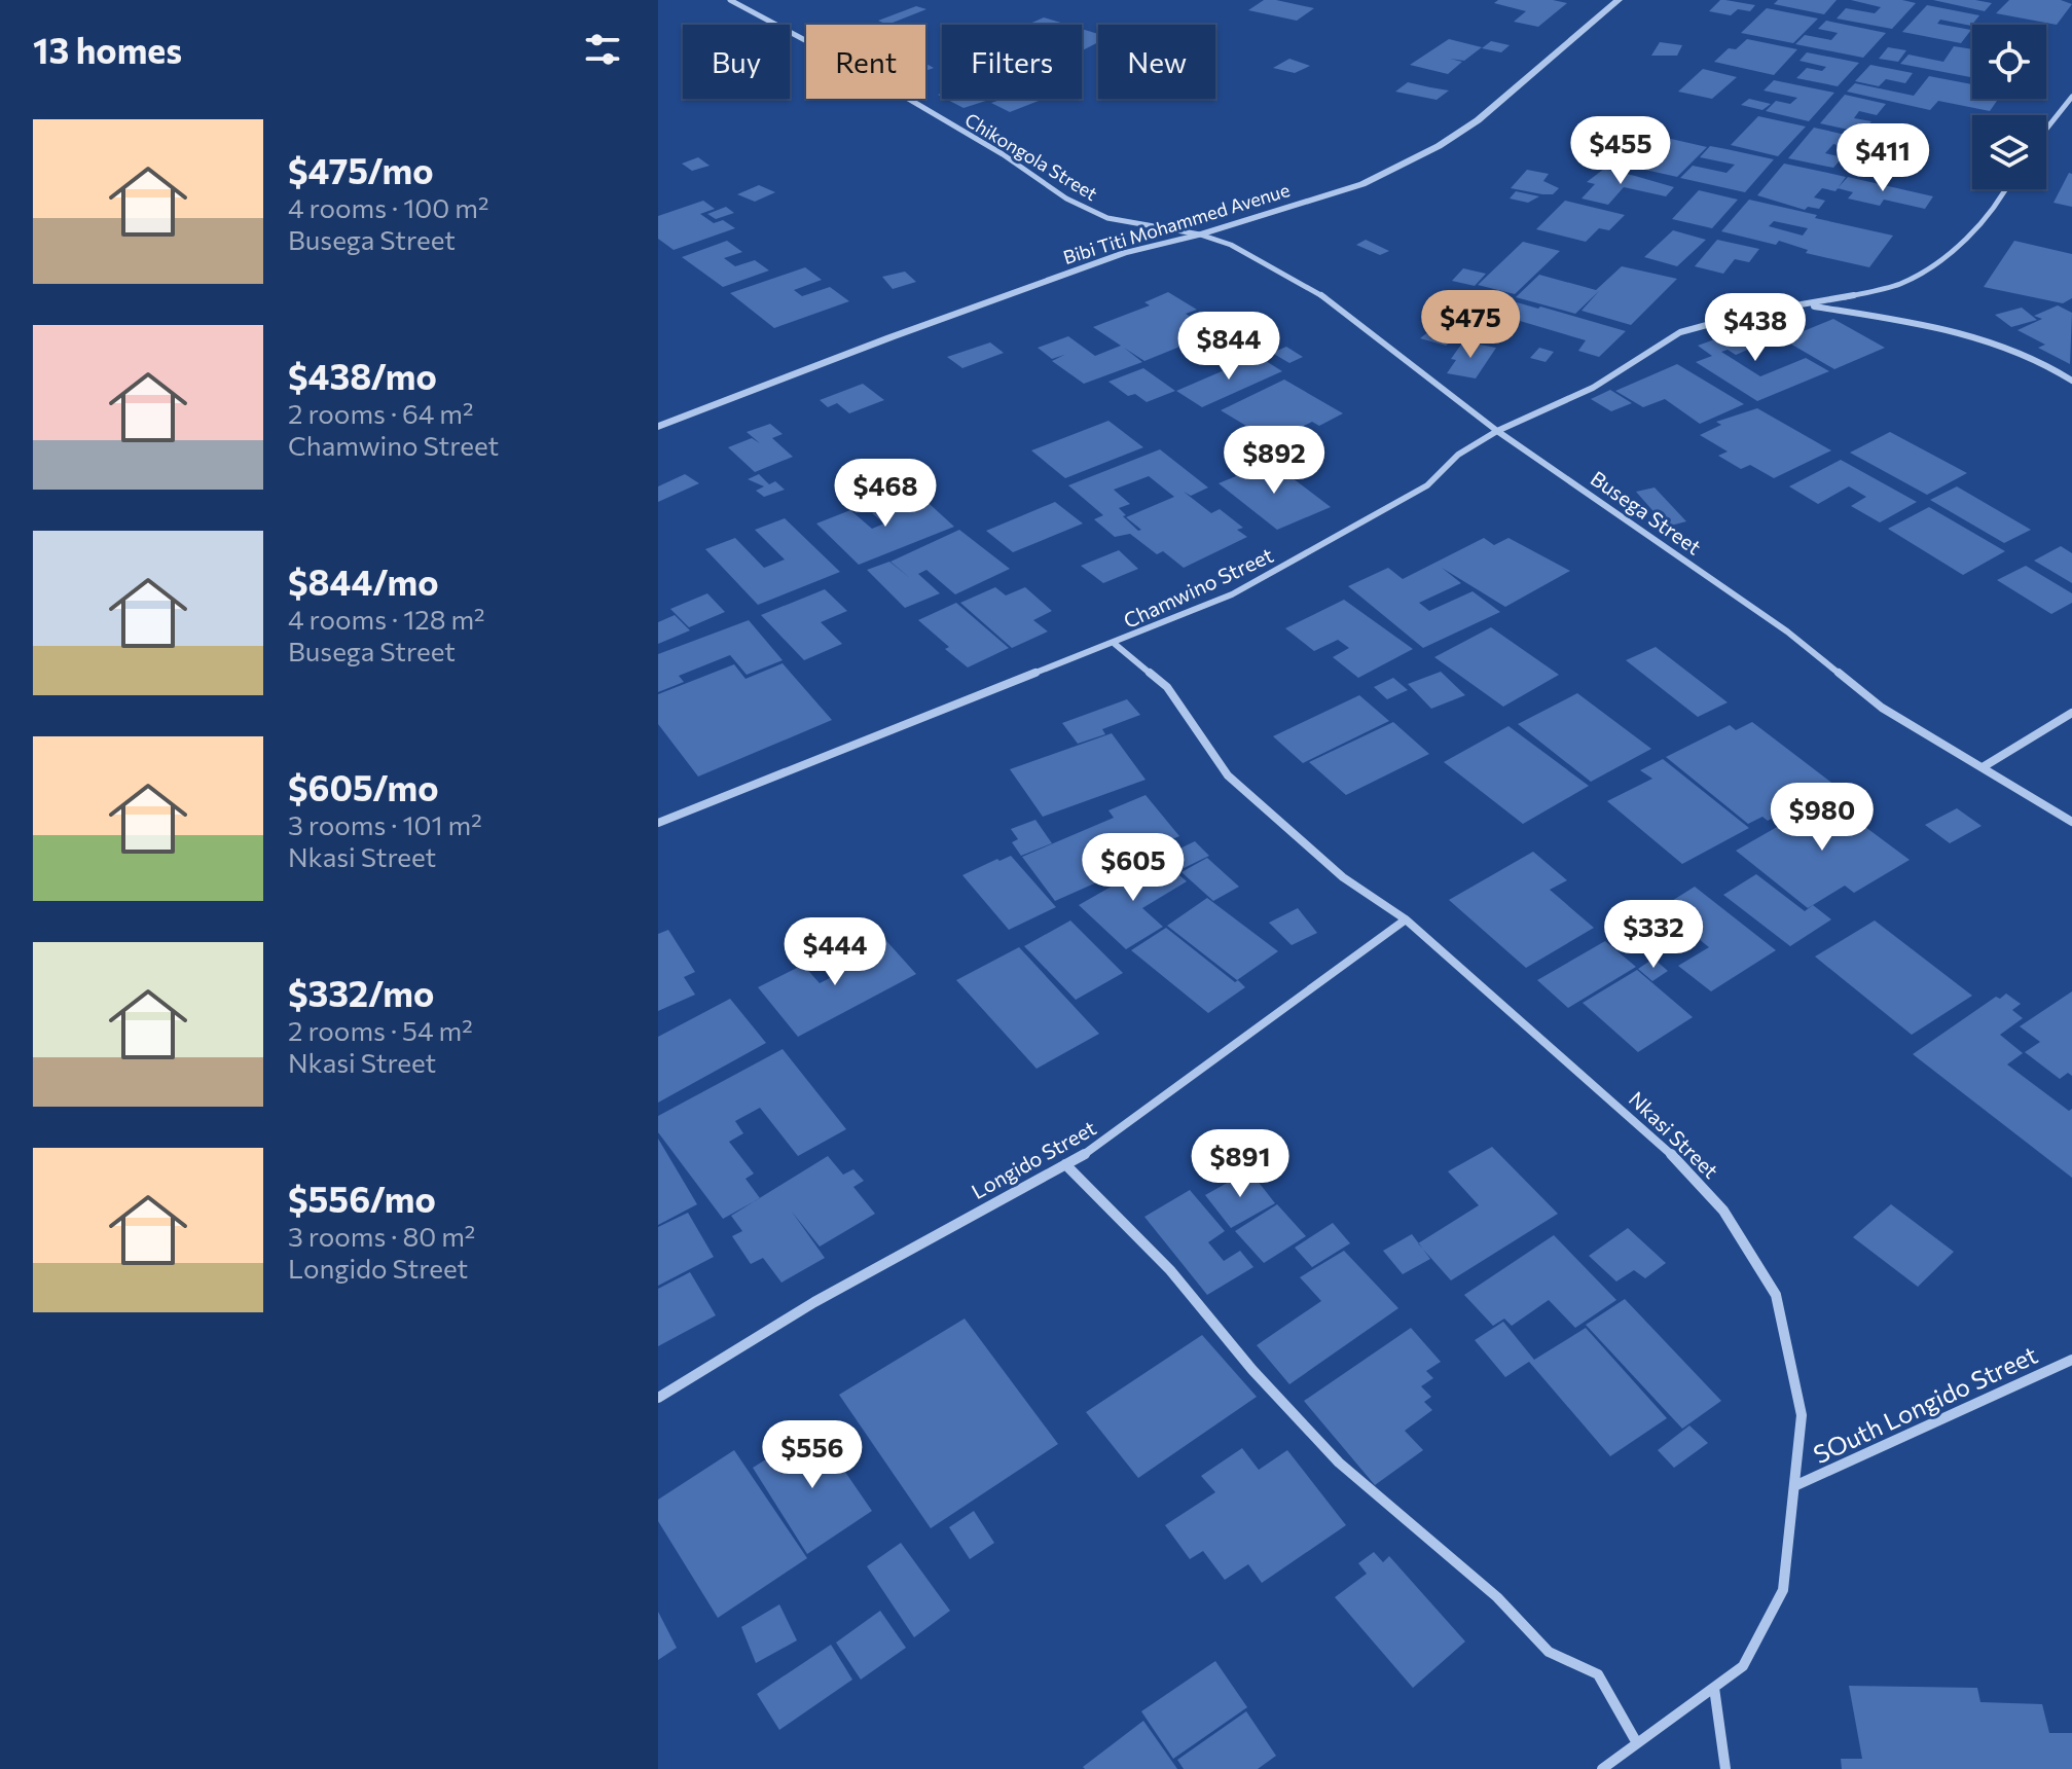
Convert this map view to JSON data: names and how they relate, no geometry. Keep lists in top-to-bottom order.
{
  "streets": {
    "street": [
      "Chikongola Street",
      "Bibi Titi Mohammed Avenue",
      "Busega Street",
      "Chamwino Street",
      "Nkasi Street",
      "Longido Street",
      "SOuth Longido Street"
    ]
  },
  "crossings": [
    ["Chikongola Street", "Bibi Titi Mohammed Avenue"],
    ["Chikongola Street", "Busega Street"],
    ["Bibi Titi Mohammed Avenue", "Busega Street"],
    ["Busega Street", "Chamwino Street"],
    ["Chamwino Street", "Nkasi Street"],
    ["Nkasi Street", "Longido Street"],
    ["Nkasi Street", "SOuth Longido Street"]
  ],
  "page": {
    "heading": "13 homes",
    "chip": [
      "Buy",
      "Rent",
      "Filters",
      "New"
    ],
    "list": [
      {
        "name": "$475/mo",
        "note": "4 rooms · 100 m² · Busega Street"
      },
      {
        "name": "$438/mo",
        "note": "2 rooms · 64 m² · Chamwino Street"
      },
      {
        "name": "$844/mo",
        "note": "4 rooms · 128 m² · Busega Street"
      },
      {
        "name": "$605/mo",
        "note": "3 rooms · 101 m² · Nkasi Street"
      },
      {
        "name": "$332/mo",
        "note": "2 rooms · 54 m² · Nkasi Street"
      },
      {
        "name": "$556/mo",
        "note": "3 rooms · 80 m² · Longido Street"
      }
    ],
    "price": [
      "$455",
      "$411",
      "$475",
      "$438",
      "$844",
      "$892",
      "$468",
      "$980",
      "$605",
      "$332",
      "$444",
      "$891",
      "$556"
    ]
  }
}
